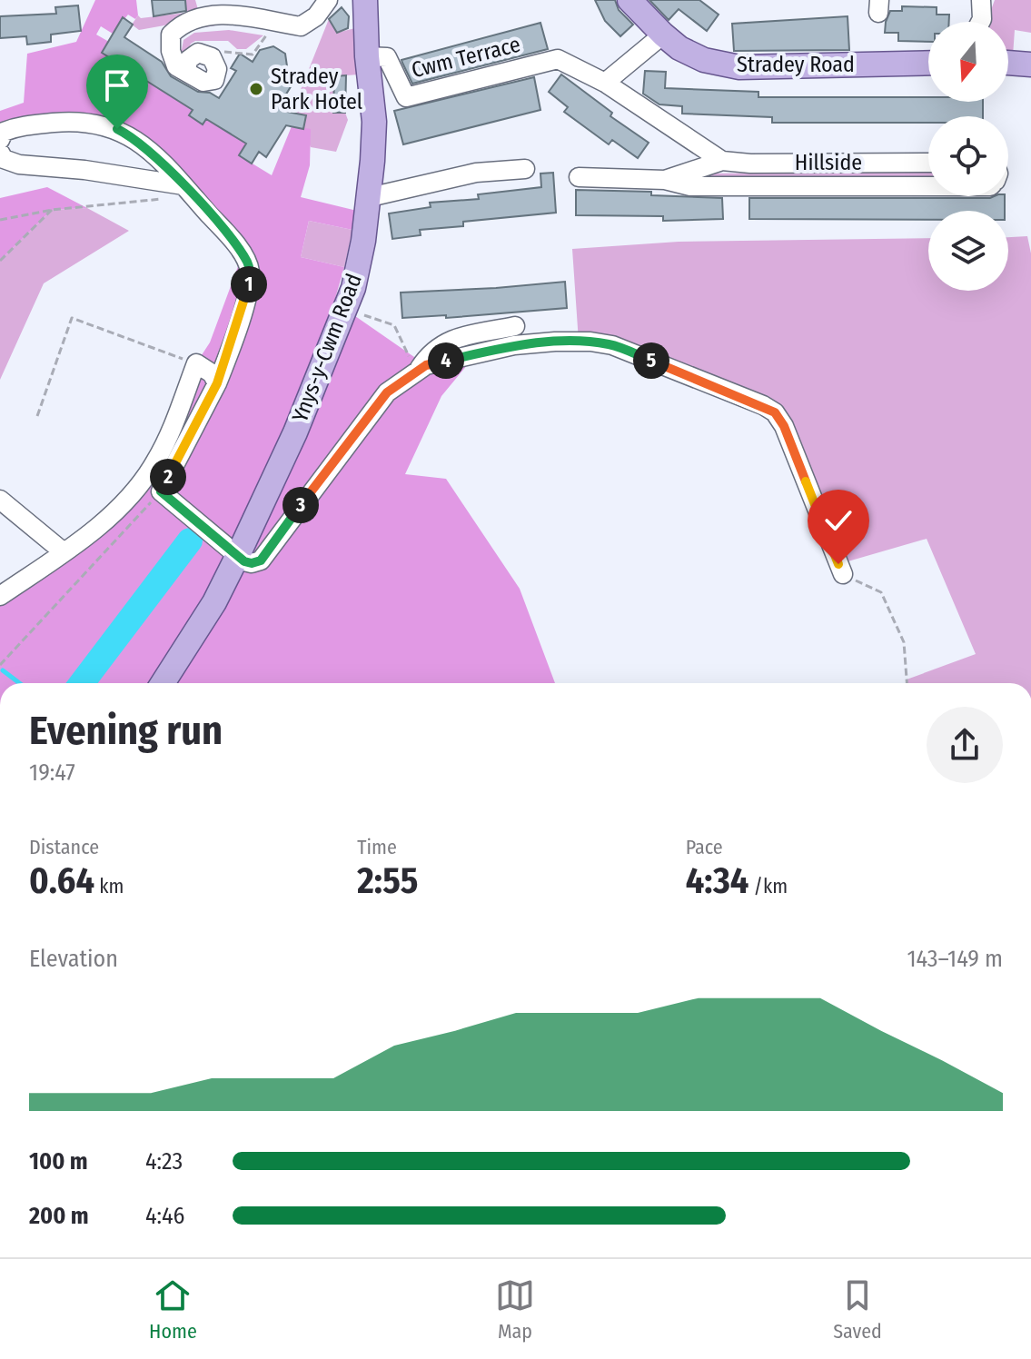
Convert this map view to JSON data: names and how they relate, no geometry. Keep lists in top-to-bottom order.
{
  "streets": {
    "main road": ["Stradey Road", "Ynys-y-Cwm Road"],
    "street": ["Cwm Terrace", "Hillside"]
  },
  "crossings": [
    ["Cwm Terrace", "Hillside"],
    ["Cwm Terrace", "Ynys-y-Cwm Road"]
  ],
  "places": ["Stradey Park Hotel"],
  "north": "bottom",
  "page": {
    "pins": [
      "1",
      "4",
      "5",
      "2",
      "3"
    ],
    "heading": ["Evening run", "19:47"],
    "stats": [
      ["Distance", "0.64 km"],
      ["Time", "2:55"],
      ["Pace", "4:34 /km"]
    ],
    "chart": ["Elevation", "143–149 m"],
    "list": [
      {
        "name": "100 m",
        "note": "4:23"
      },
      {
        "name": "200 m",
        "note": "4:46"
      }
    ],
    "tabs": ["Home", "Map", "Saved"]
  }
}
